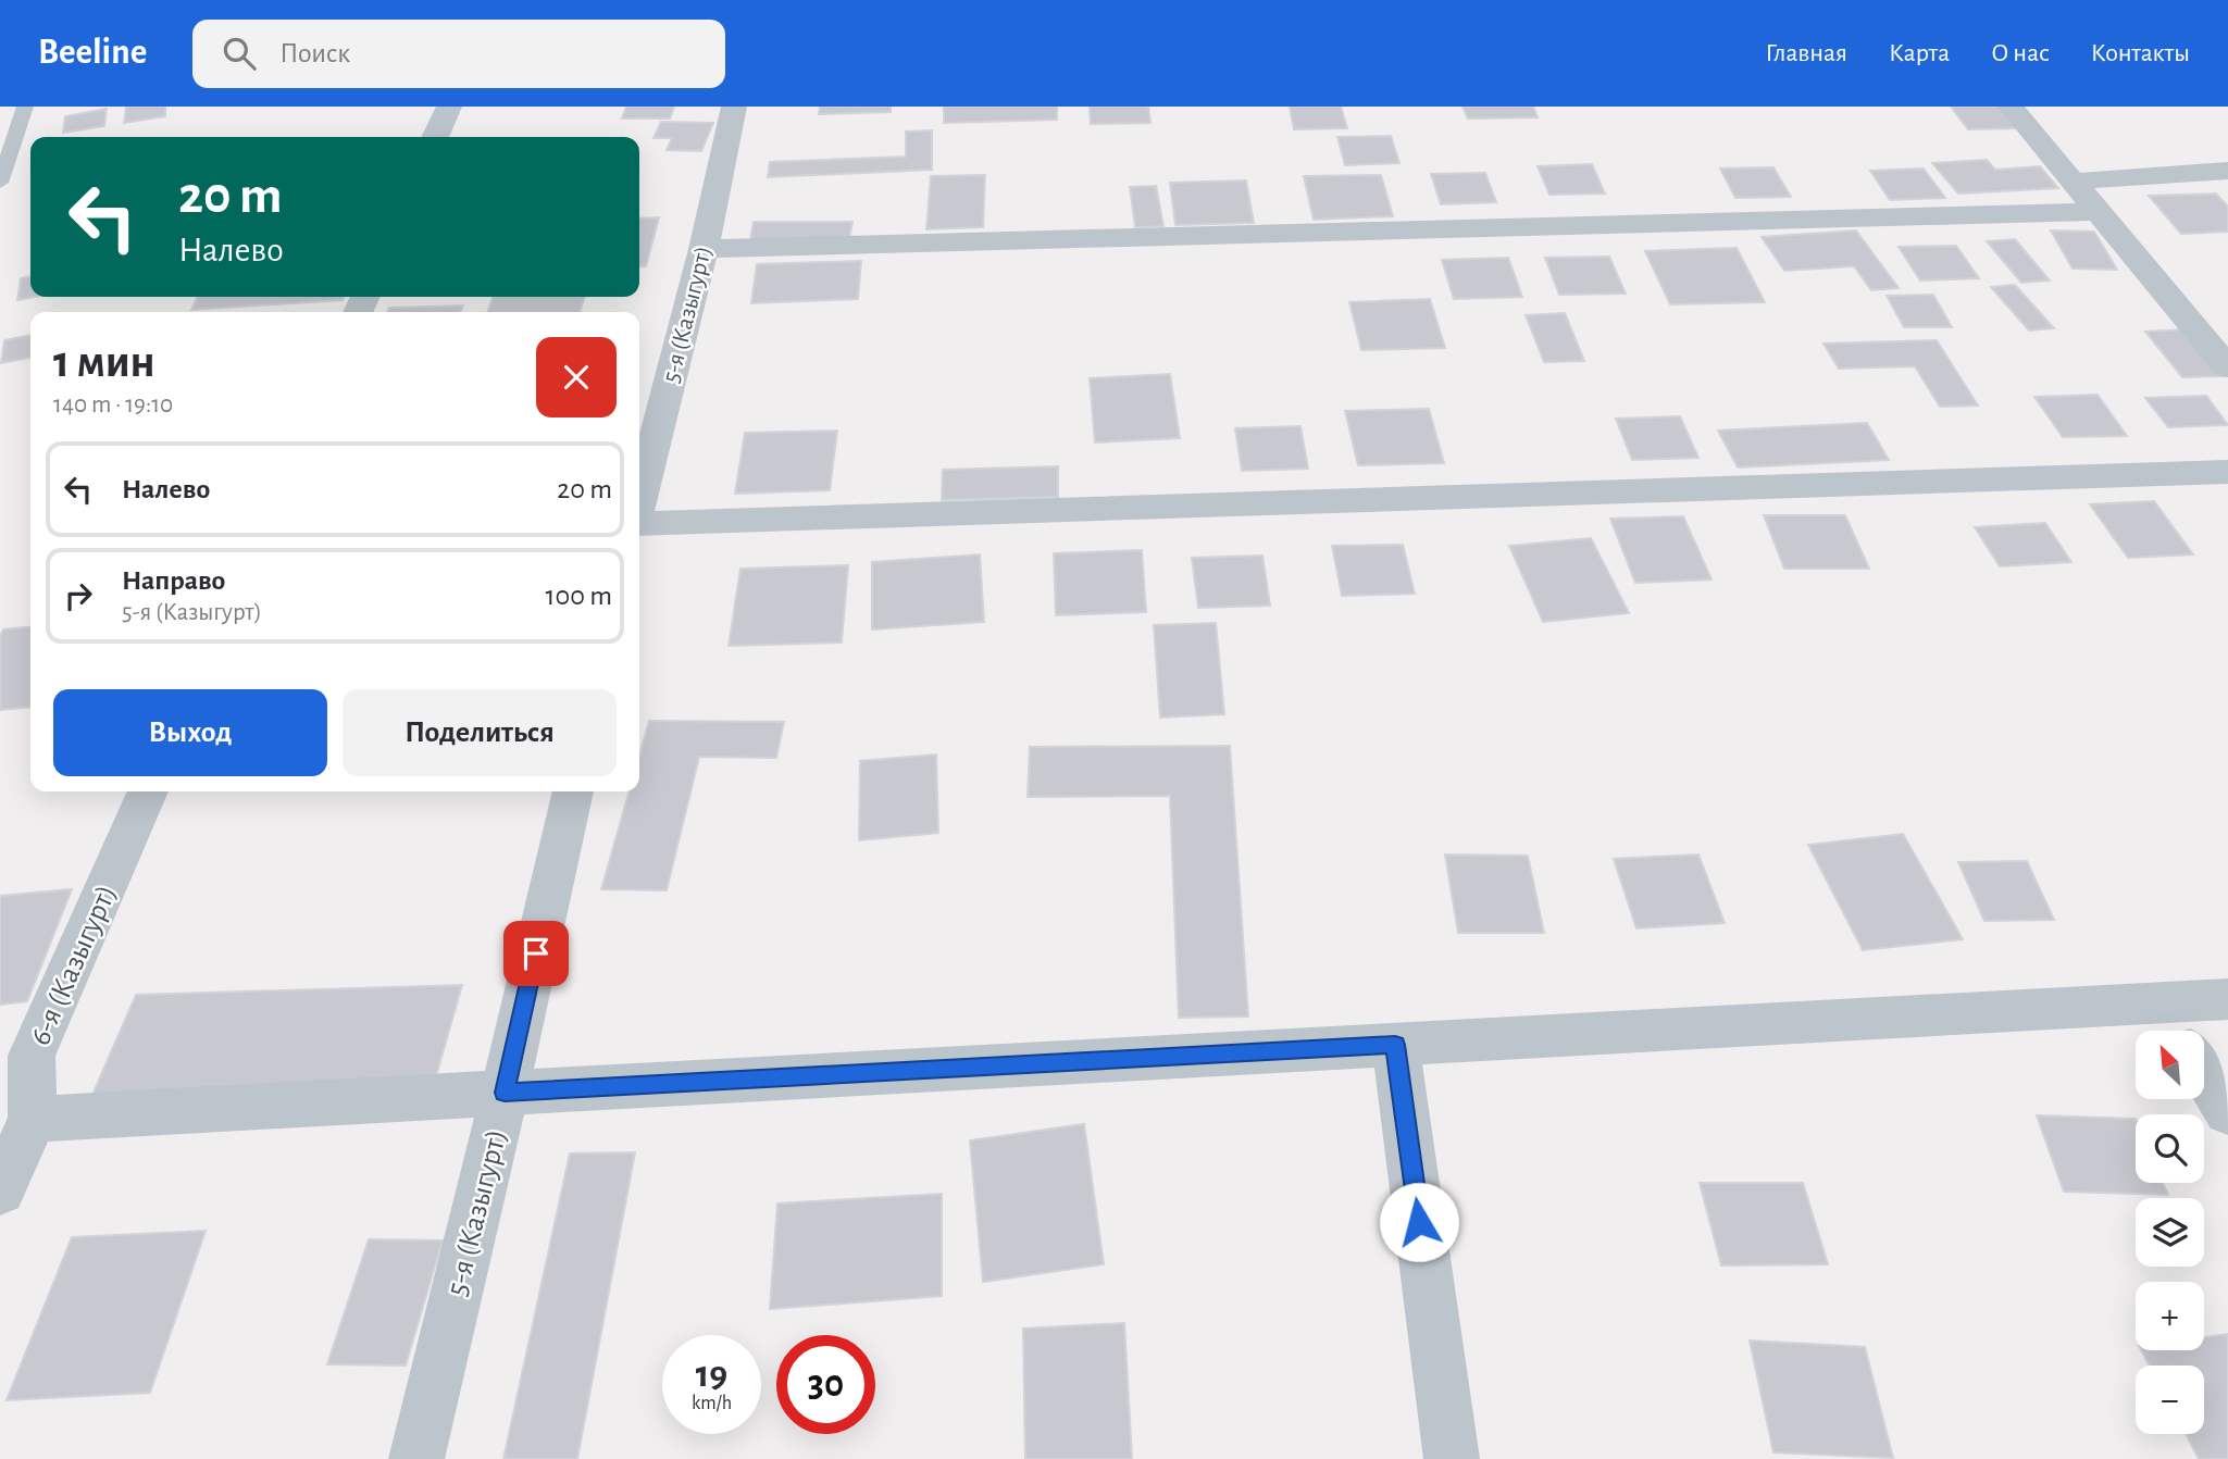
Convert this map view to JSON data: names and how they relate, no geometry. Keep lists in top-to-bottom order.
{
  "streets": {
    "street": ["5-я (Казыгурт)", "6-я (Казыгурт)"]
  },
  "north": "top left",
  "page": {
    "header": "Beeline",
    "search": "Поиск",
    "nav": [
      "Главная",
      "Карта",
      "О нас",
      "Контакты"
    ],
    "turn": ["20 m", "Налево"],
    "heading": ["1 мин", "140 m · 19:10"],
    "list": [
      {
        "name": "Налево",
        "value": "20 m"
      },
      {
        "name": "Направо",
        "note": "5-я (Казыгурт)",
        "value": "100 m"
      }
    ],
    "buttons": ["Выход", "Поделиться"],
    "map_buttons": ["+", "−"],
    "speed": "19 km/h",
    "limit": "30"
  }
}
